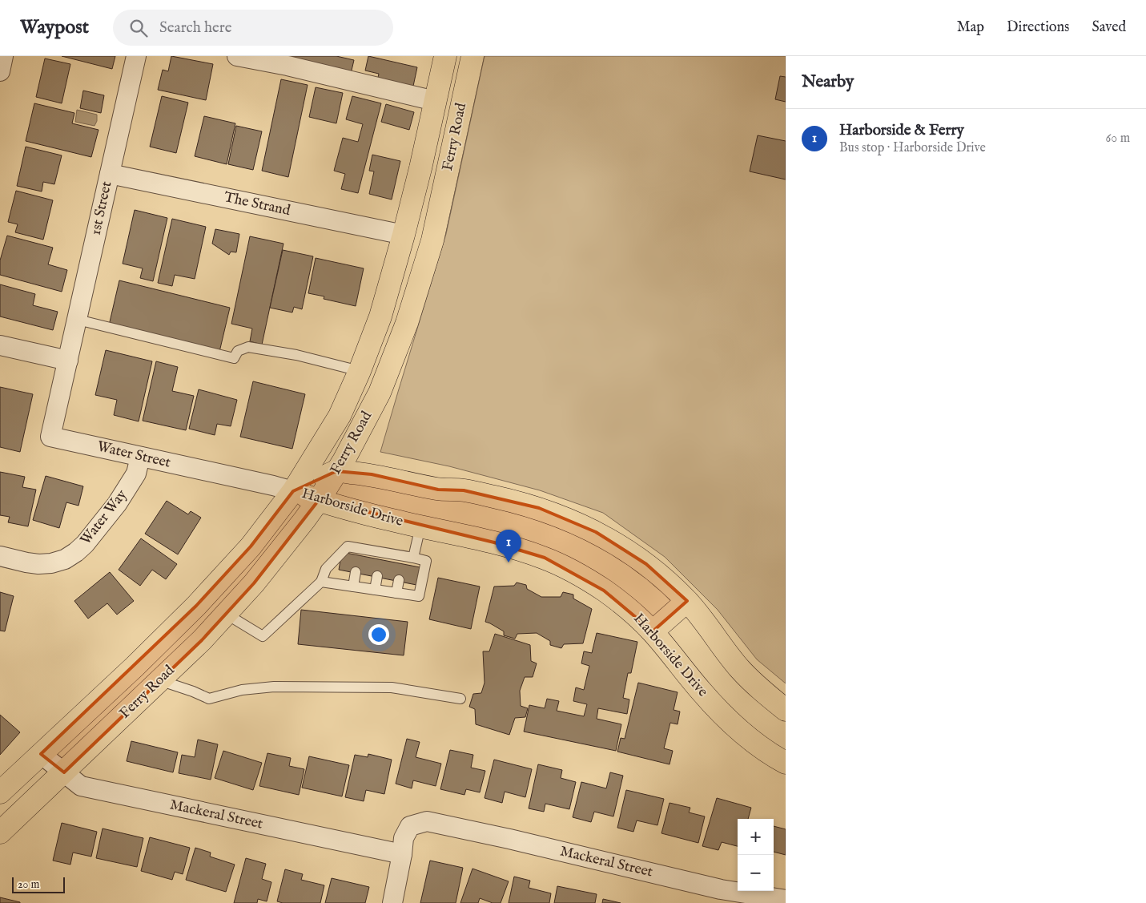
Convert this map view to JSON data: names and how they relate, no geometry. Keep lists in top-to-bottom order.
{
  "streets": {
    "main road": ["Ferry Road", "Harborside Drive"],
    "street": [
      "The Strand",
      "1st Street",
      "Water Street",
      "Water Way",
      "Mackeral Street"
    ]
  },
  "crossings": [
    ["Ferry Road", "The Strand"],
    ["Ferry Road", "Water Street"],
    ["Ferry Road", "Harborside Drive"],
    ["Ferry Road", "Mackeral Street"],
    ["The Strand", "1st Street"],
    ["1st Street", "Water Street"],
    ["Water Street", "Harborside Drive"],
    ["Water Street", "Water Way"]
  ],
  "scale_bar": "20 m",
  "page": {
    "header": "Waypost",
    "search": "Search here",
    "nav": ["Map", "Directions", "Saved"],
    "heading": "Nearby",
    "list": [
      {
        "mark": "1",
        "name": "Harborside & Ferry",
        "note": "Bus stop · Harborside Drive",
        "value": "60 m"
      }
    ],
    "pins": "1",
    "map_buttons": ["+", "−"],
    "scale": "20 m"
  }
}
